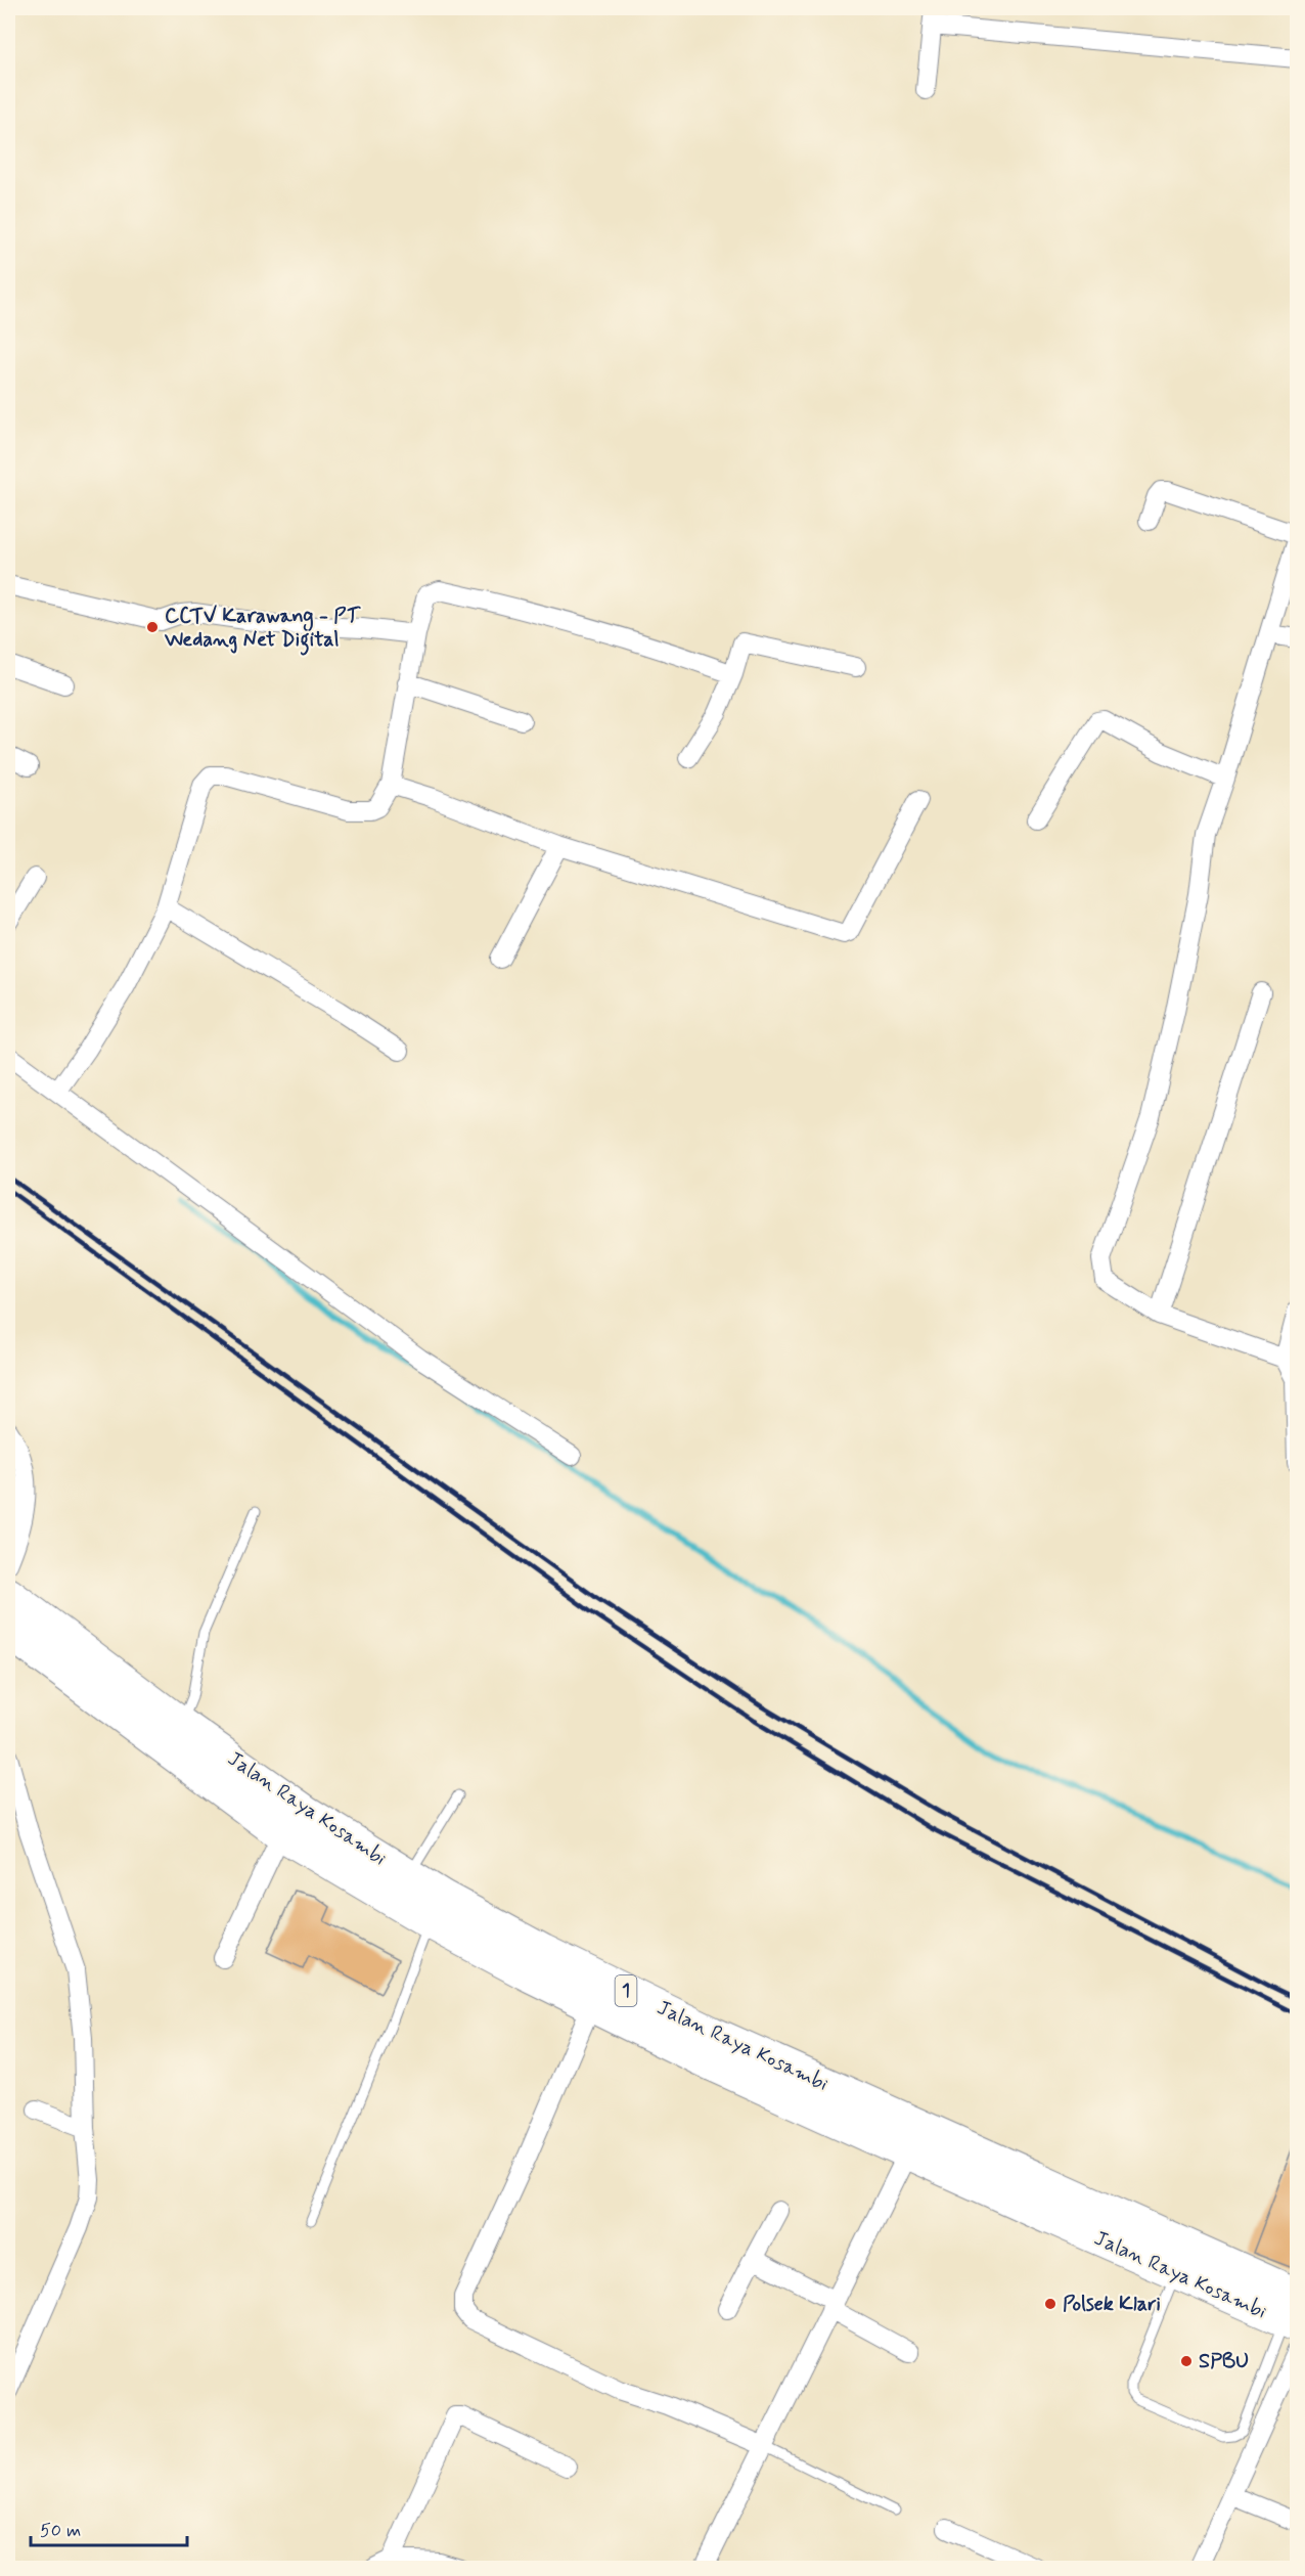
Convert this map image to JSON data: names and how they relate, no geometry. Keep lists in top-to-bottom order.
{
  "streets": {
    "highway": ["Jalan Raya Kosambi", "1"]
  },
  "places": ["CCTV Karawang - PT Wedang Net Digital", "Polsek Klari", "SPBU"],
  "scale_bar": "50 m"
}
